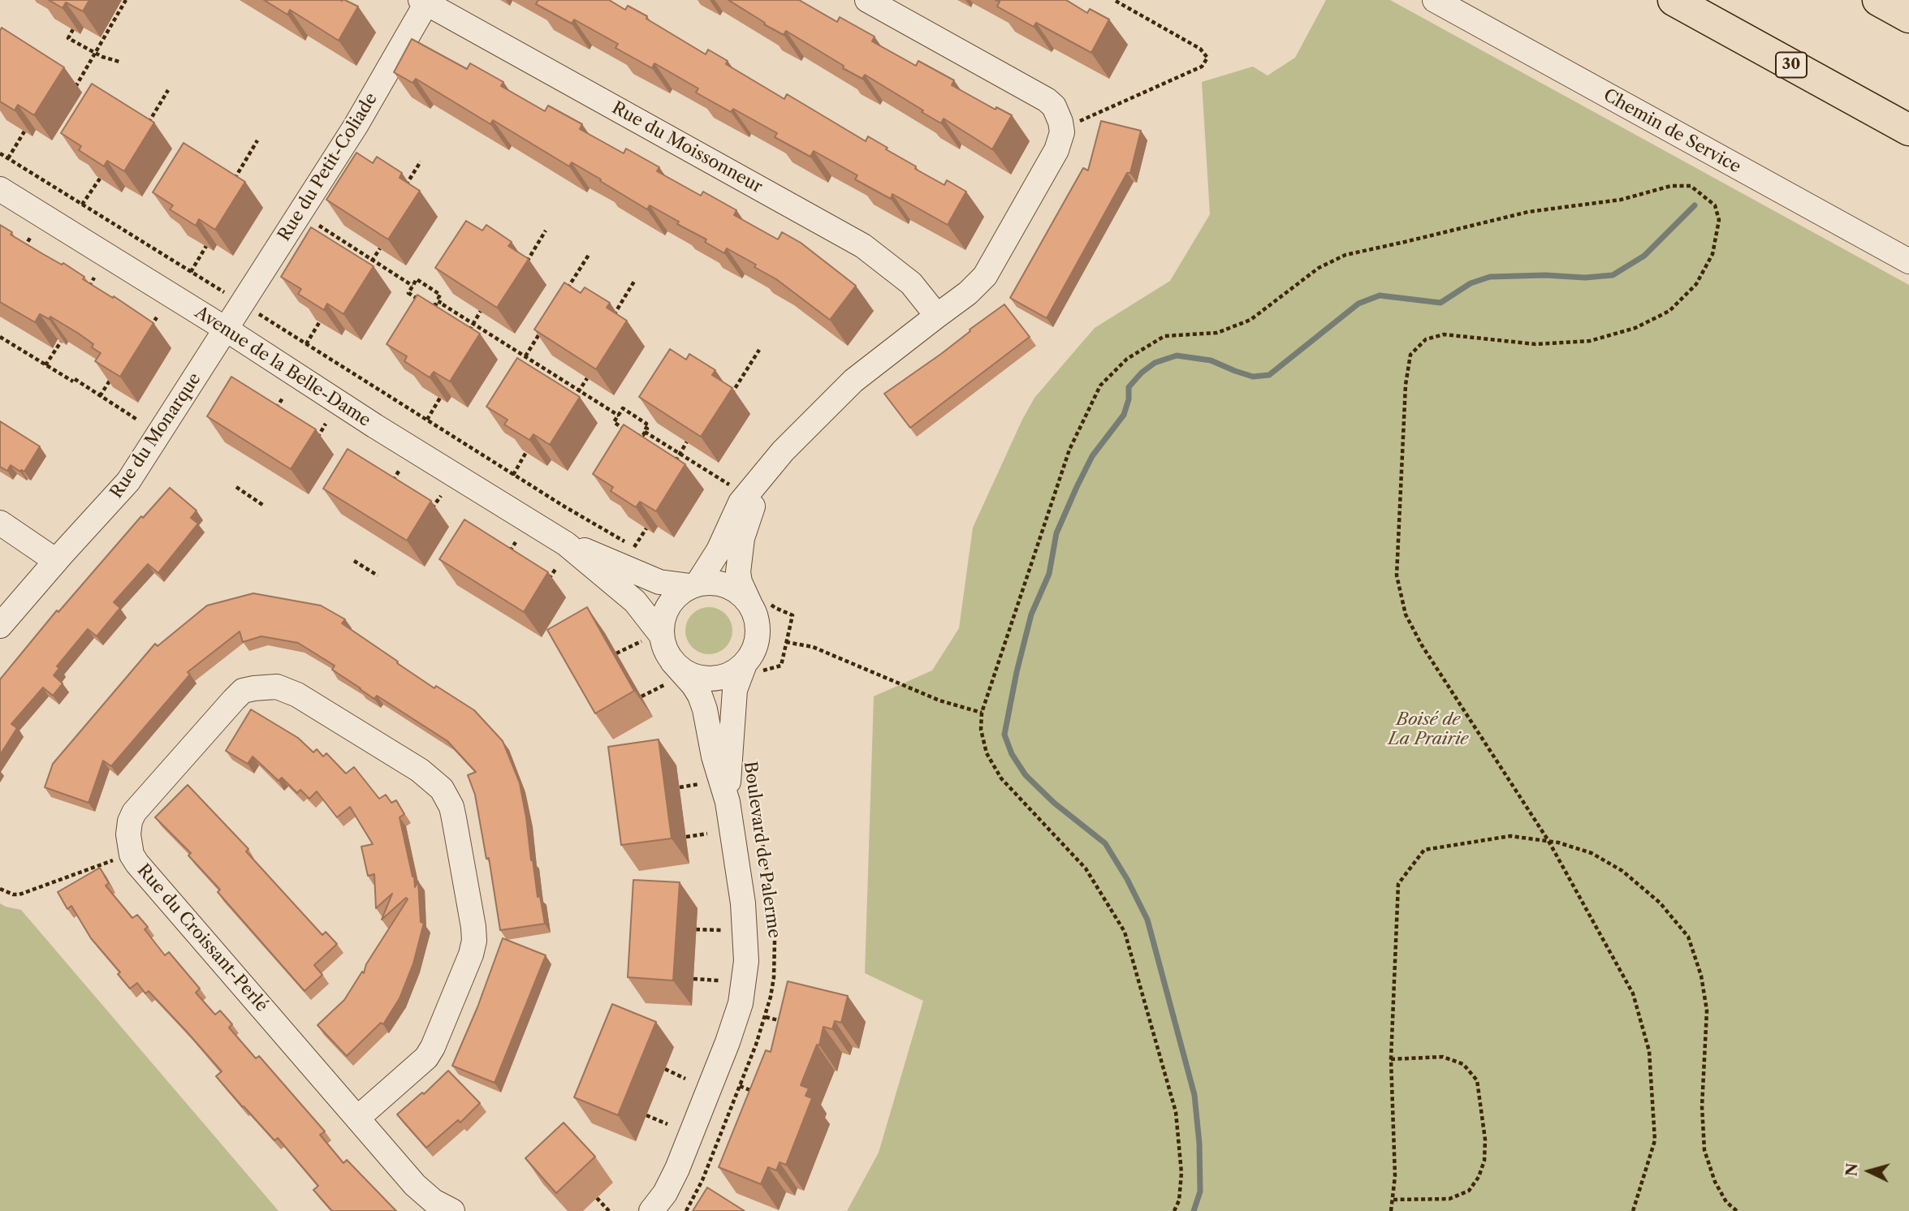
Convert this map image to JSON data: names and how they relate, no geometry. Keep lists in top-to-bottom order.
{
  "streets": {
    "highway": ["30"],
    "street": [
      "Chemin de Service",
      "Rue du Moissonneur",
      "Rue du Petit-Coliade",
      "Avenue de la Belle-Dame",
      "Rue du Monarque",
      "Boulevard de Palerme",
      "Rue du Croissant-Perlé"
    ]
  },
  "crossings": [
    ["Rue du Moissonneur", "Rue du Petit-Coliade"],
    ["Rue du Petit-Coliade", "Avenue de la Belle-Dame"],
    ["Rue du Petit-Coliade", "Rue du Monarque"],
    ["Avenue de la Belle-Dame", "Rue du Monarque"],
    ["Avenue de la Belle-Dame", "Boulevard de Palerme"]
  ],
  "parks": ["Boisé de La Prairie"],
  "north": "left"
}
